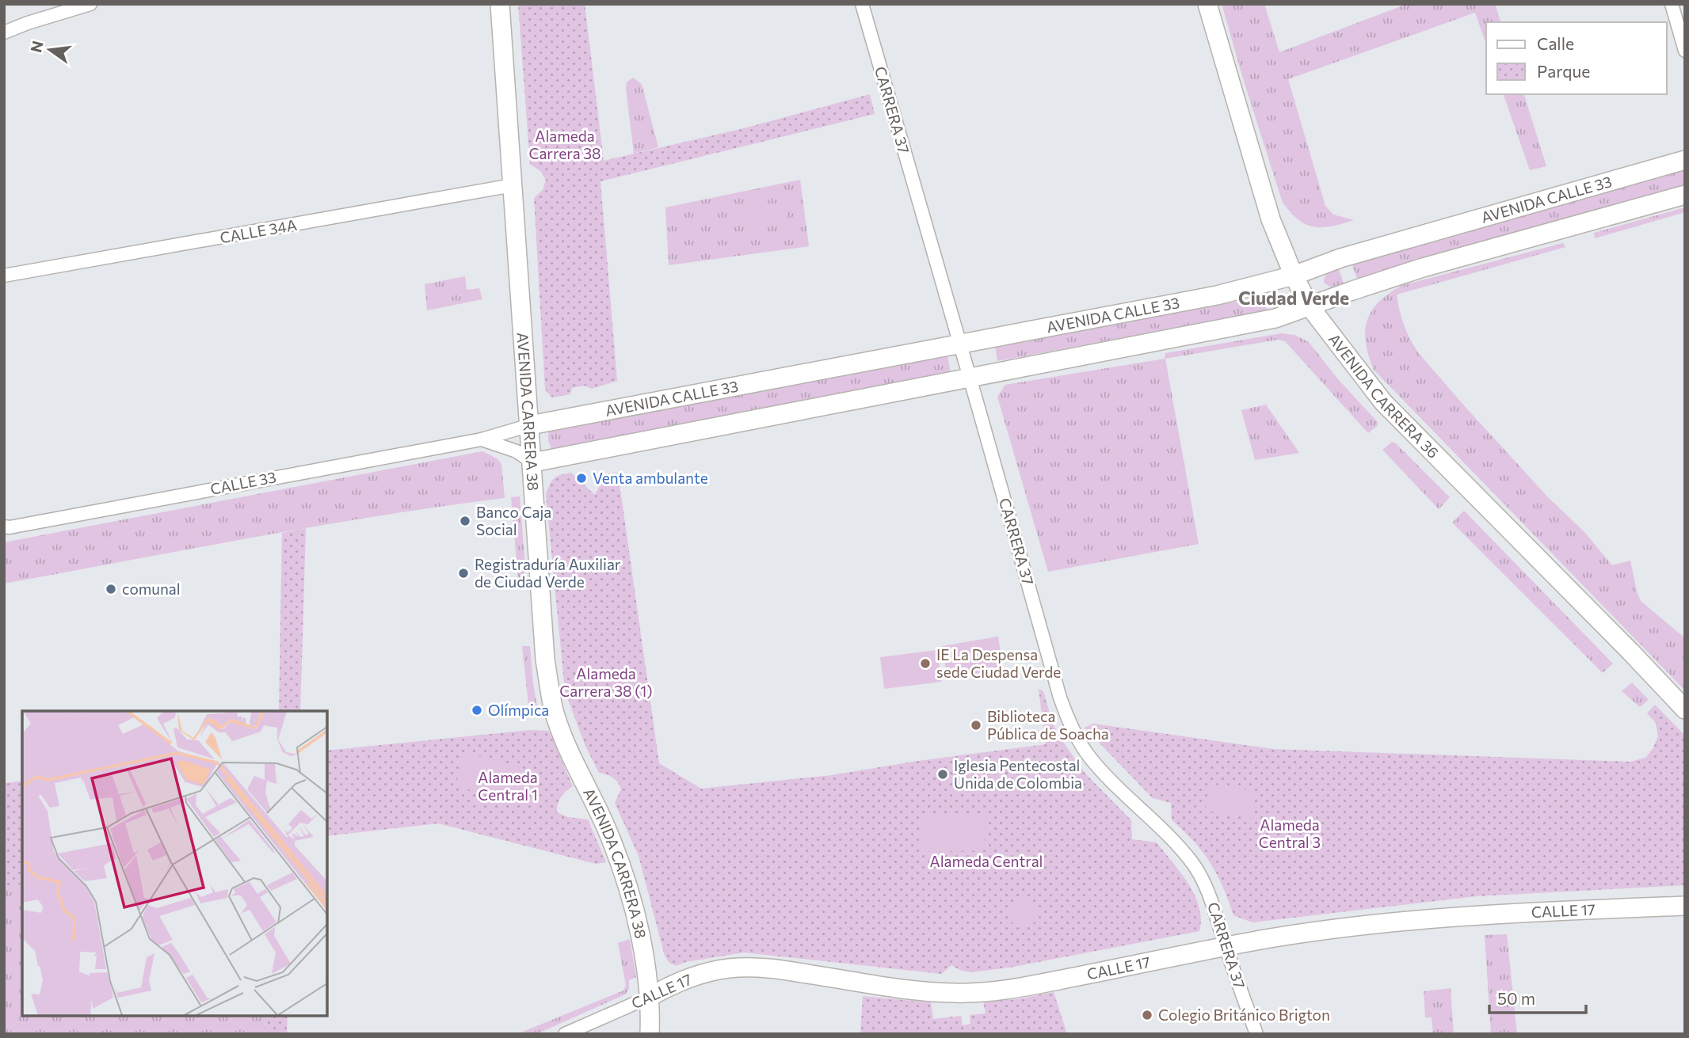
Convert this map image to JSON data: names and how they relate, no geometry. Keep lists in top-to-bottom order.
{
  "streets": {
    "main road": [
      "AVENIDA CALLE 33",
      "AVENIDA CARRERA 36",
      "AVENIDA CARRERA 38",
      "CALLE 17"
    ],
    "street": ["CARRERA 37", "CALLE 34A", "CALLE 33"]
  },
  "crossings": [
    ["CARRERA 37", "AVENIDA CALLE 33"],
    ["CARRERA 37", "CALLE 17"],
    ["AVENIDA CALLE 33", "AVENIDA CARRERA 36"],
    ["AVENIDA CALLE 33", "AVENIDA CARRERA 38"],
    ["AVENIDA CALLE 33", "CALLE 33"],
    ["CALLE 34A", "AVENIDA CARRERA 38"],
    ["AVENIDA CARRERA 38", "CALLE 33"],
    ["AVENIDA CARRERA 38", "CALLE 17"]
  ],
  "districts": ["Ciudad Verde"],
  "parks": [
    "Alameda Carrera 38",
    "Alameda Carrera 38 (1)",
    "Alameda Central 1",
    "Alameda Central 3",
    "Alameda Central"
  ],
  "places": [
    "Venta ambulante",
    "Banco Caja Social",
    "Registraduría Auxiliar de Ciudad Verde",
    "comunal",
    "IE La Despensa sede Ciudad Verde",
    "Olímpica",
    "Biblioteca Pública de Soacha",
    "Iglesia Pentecostal Unida de Colombia",
    "Colegio Británico Brigton"
  ],
  "legend": ["Calle", "Parque"],
  "scale_bar": "50 m",
  "north": "left"
}
